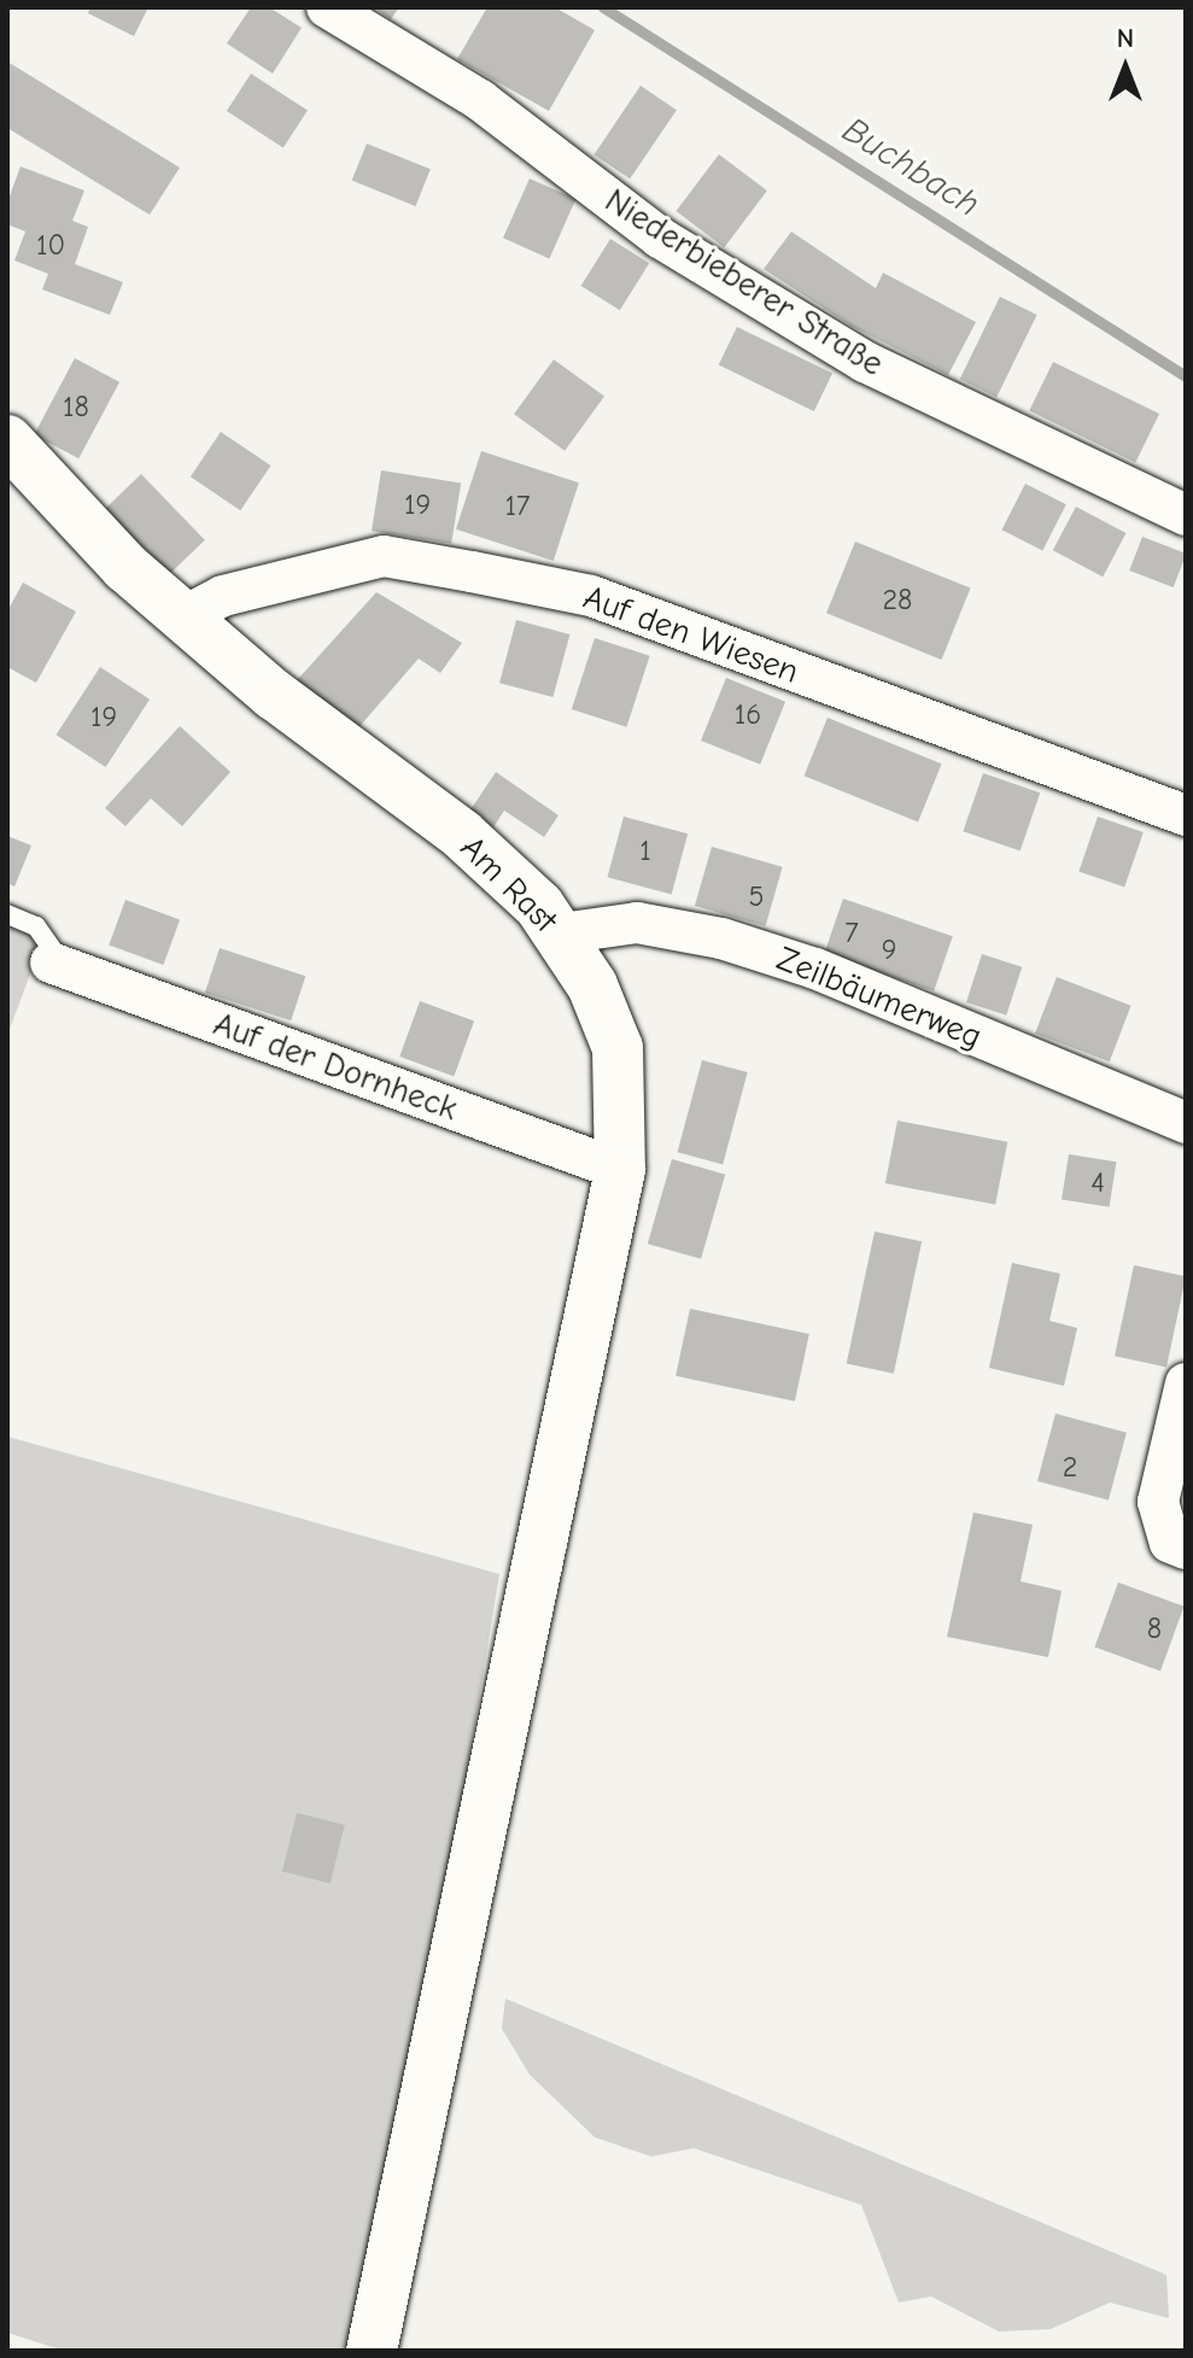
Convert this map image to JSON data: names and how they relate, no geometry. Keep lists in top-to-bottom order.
{
  "streets": {
    "street": [
      "Niederbieberer Straße",
      "Auf den Wiesen",
      "Am Rast",
      "Zeilbäumerweg",
      "Auf der Dornheck"
    ]
  },
  "crossings": [
    ["Auf den Wiesen", "Am Rast"],
    ["Am Rast", "Zeilbäumerweg"],
    ["Am Rast", "Auf der Dornheck"]
  ],
  "water": ["Buchbach"],
  "house_numbers": [
    "10",
    "18",
    "19",
    "17",
    "28",
    "16",
    "19",
    "1",
    "5",
    "7",
    "9",
    "4",
    "2",
    "8"
  ],
  "north": "top"
}
